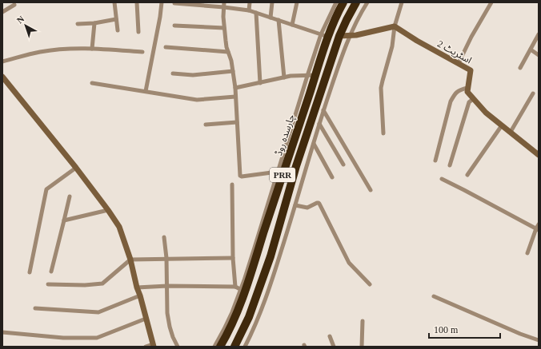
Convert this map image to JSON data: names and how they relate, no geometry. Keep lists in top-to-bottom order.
{
  "streets": {
    "highway": ["چارسدہ روڈ", "PRR"],
    "street": ["اسٹریٹ 2"]
  },
  "scale_bar": "100 m",
  "north": "top left"
}
